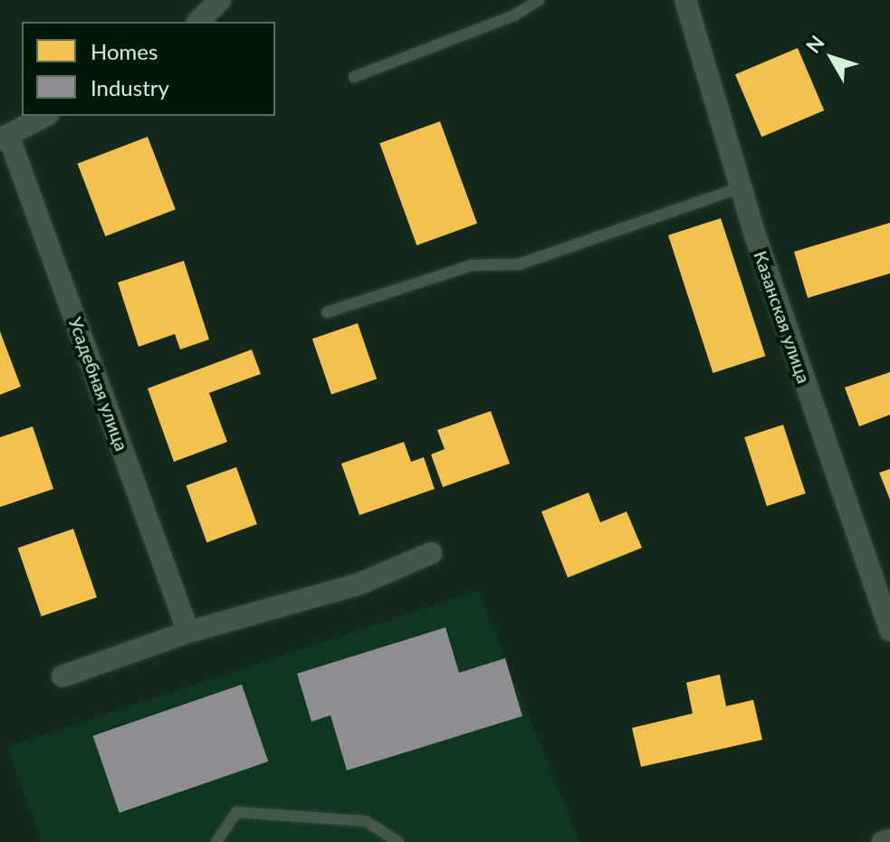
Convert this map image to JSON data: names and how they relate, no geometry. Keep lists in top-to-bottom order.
{
  "streets": {
    "street": ["Казанская улица", "Усадебная улица"]
  },
  "legend": ["Homes", "Industry"],
  "north": "top left"
}
